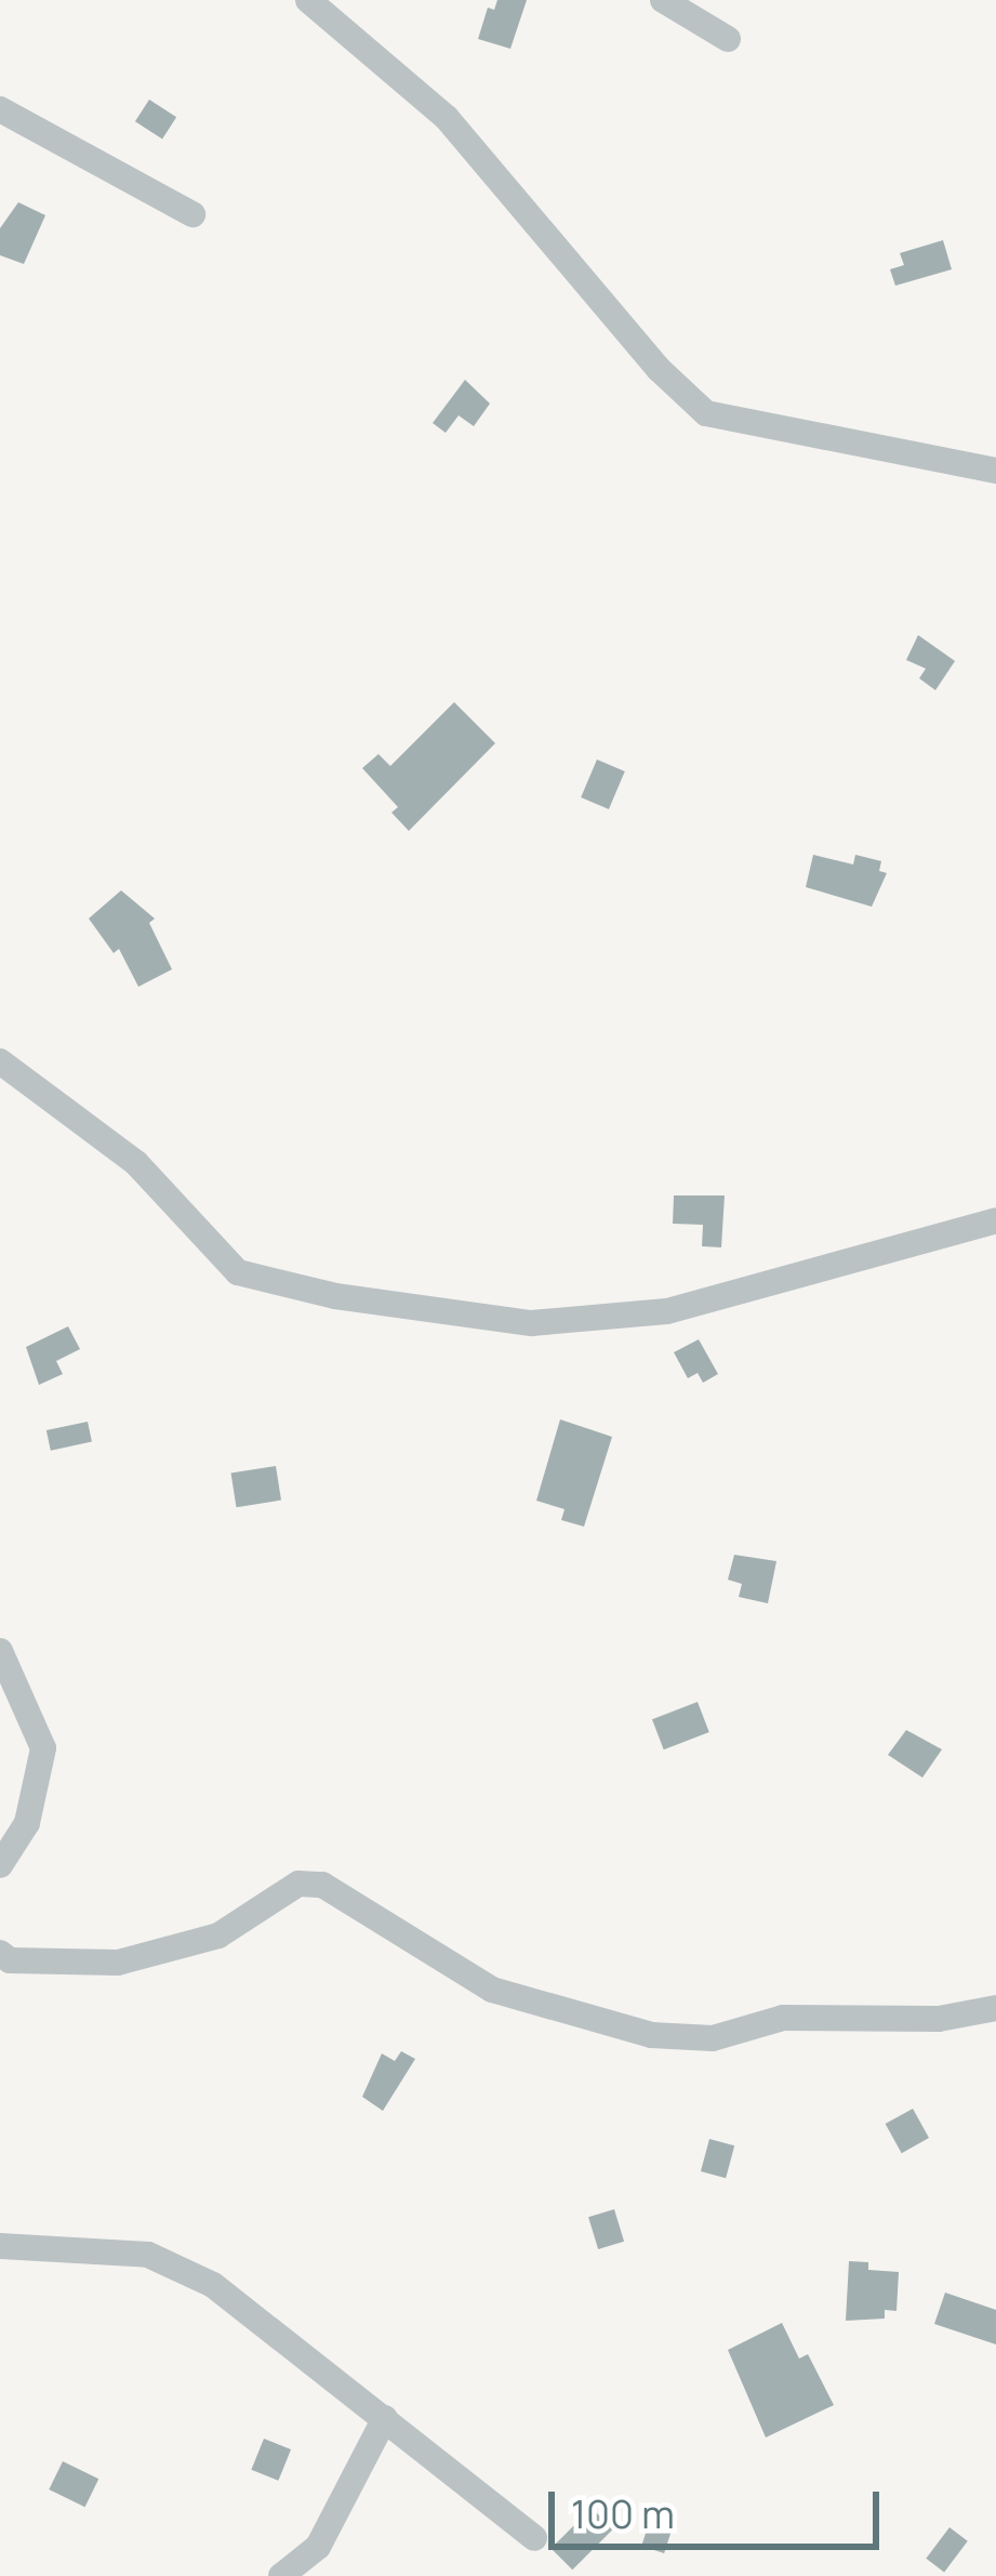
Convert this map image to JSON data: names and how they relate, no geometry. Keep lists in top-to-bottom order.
{
  "scale_bar": "100 m"
}
